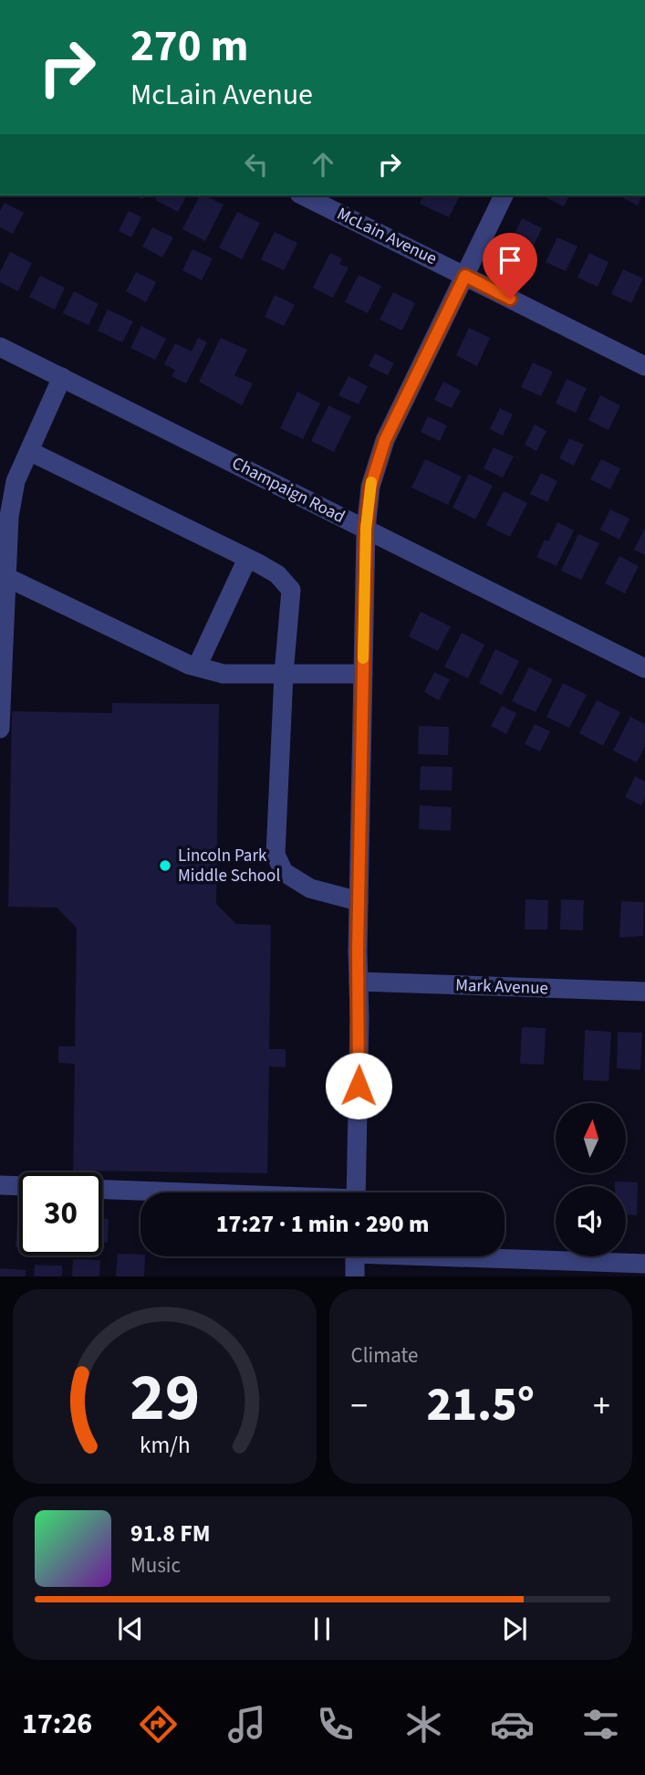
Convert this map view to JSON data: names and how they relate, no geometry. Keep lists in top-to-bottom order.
{
  "streets": {
    "street": ["McLain Avenue", "Champaign Road", "Mark Avenue"]
  },
  "places": ["Lincoln Park Middle School"],
  "north": "top",
  "page": {
    "turn": ["270 m", "McLain Avenue"],
    "limit": "30",
    "trip": "17:27 · 1 min · 290 m",
    "tile": "Climate",
    "heat": ["−", "21.5°", "+"],
    "song": ["91.8 FM", "Music"],
    "tabs": "17:26",
    "gauge": ["29", "km/h"]
  }
}
